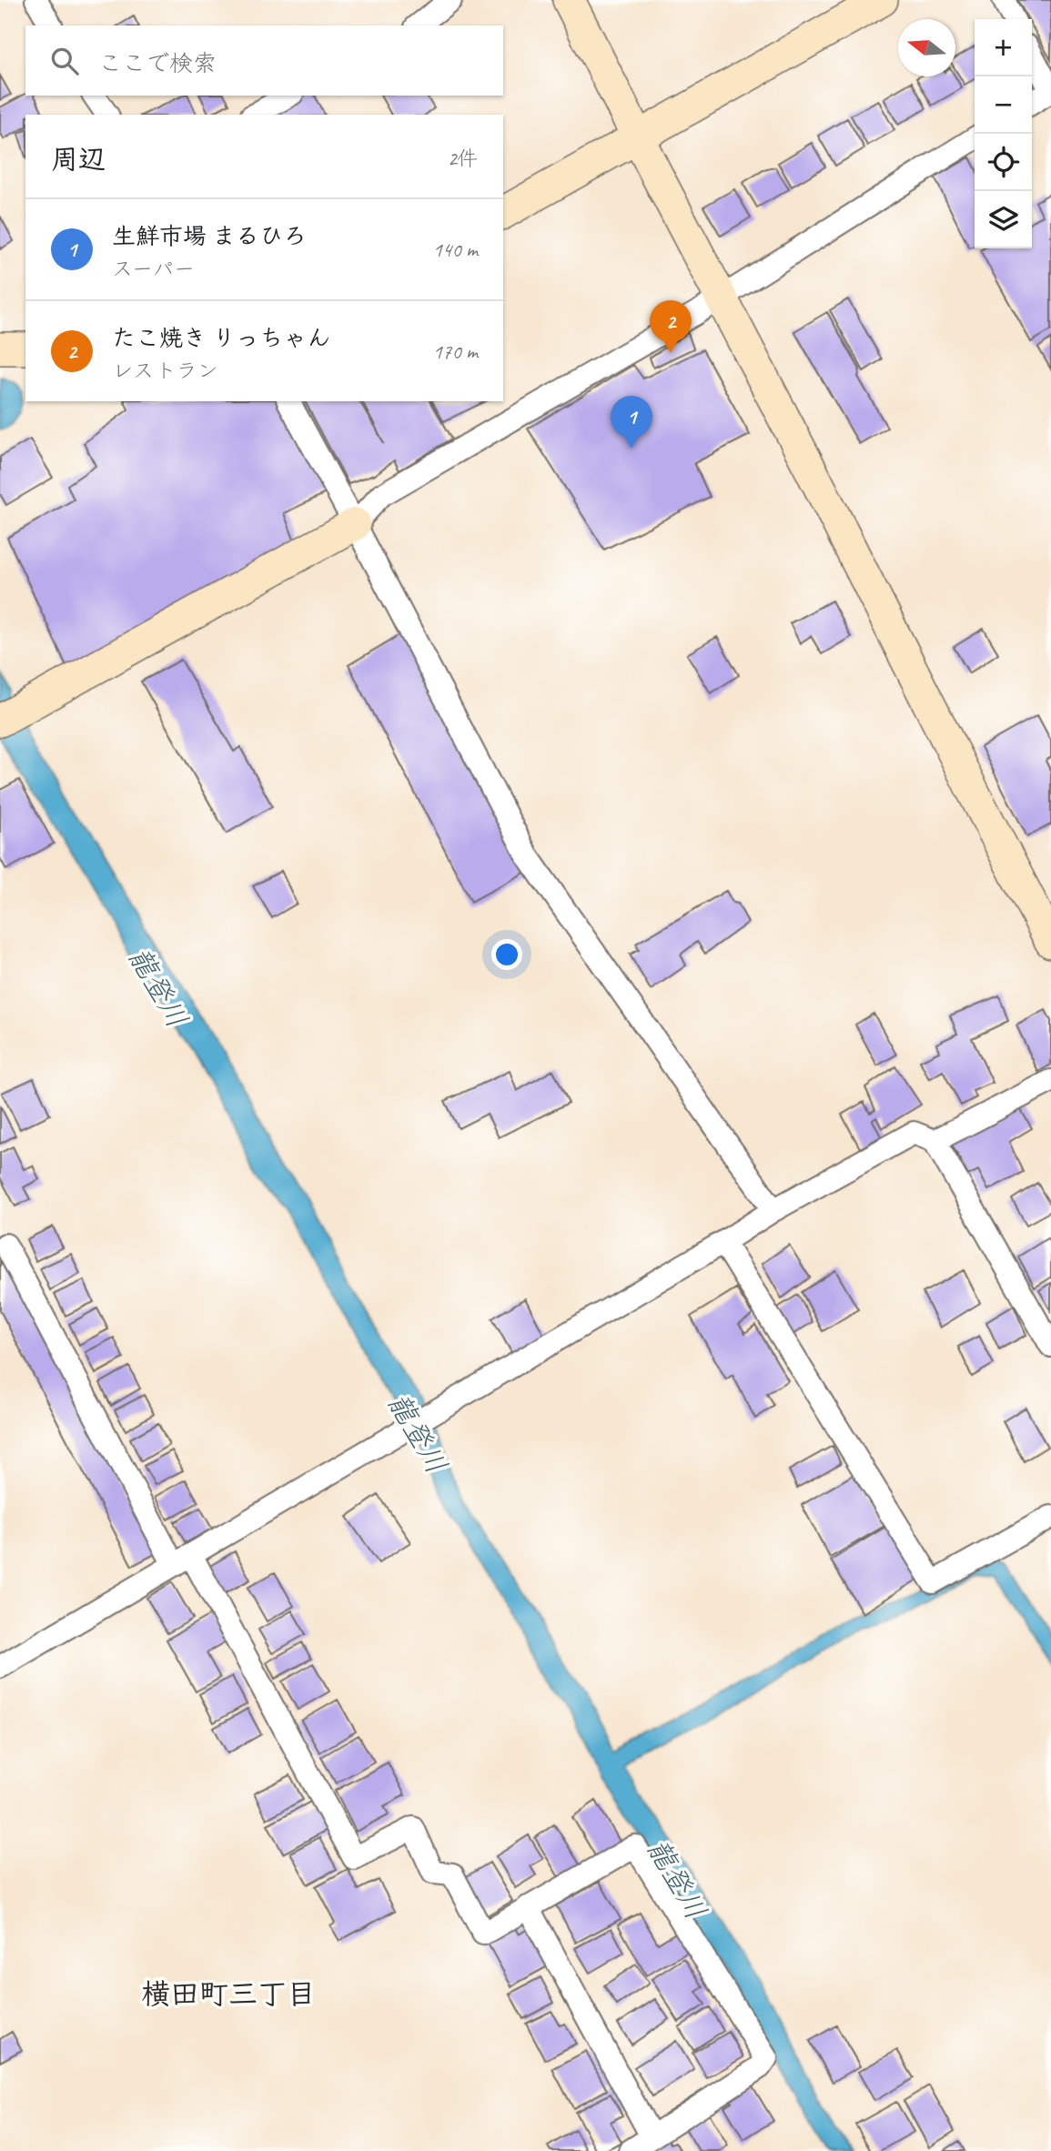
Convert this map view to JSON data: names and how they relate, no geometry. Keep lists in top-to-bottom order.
{
  "districts": ["横田町三丁目"],
  "water": ["龍登川"],
  "north": "left",
  "page": {
    "map_buttons": ["+", "−"],
    "search": "ここで検索",
    "heading": ["周辺", "2件"],
    "list": [
      {
        "mark": "1",
        "name": "生鮮市場 まるひろ",
        "note": "スーパー",
        "value": "140 m"
      },
      {
        "mark": "2",
        "name": "たこ焼き りっちゃん",
        "note": "レストラン",
        "value": "170 m"
      }
    ],
    "pins": ["2", "1"]
  }
}
